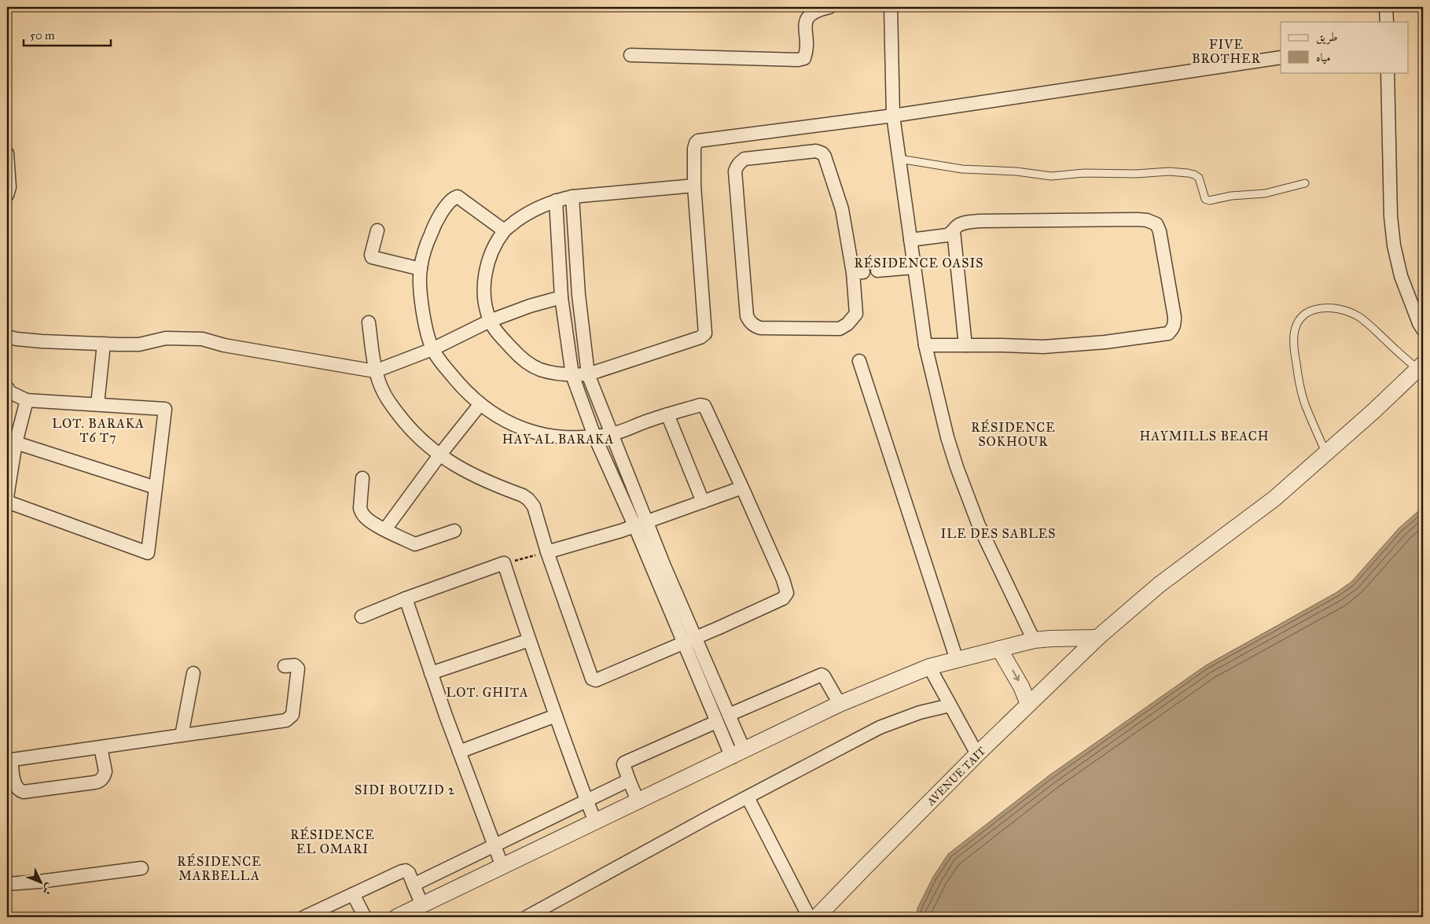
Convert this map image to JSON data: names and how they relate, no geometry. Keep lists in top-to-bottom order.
{
  "streets": {
    "street": ["AVENUE TAIT"]
  },
  "districts": [
    "FIVE BROTHER",
    "RÉSIDENCE OASIS",
    "LOT. BARAKA T6 T7",
    "RÉSIDENCE SOKHOUR",
    "HAYMILLS BEACH",
    "HAY AL BARAKA",
    "ILE DES SABLES",
    "LOT. GHITA",
    "SIDI BOUZID 2",
    "RÉSIDENCE EL OMARI",
    "RÉSIDENCE MARBELLA"
  ],
  "legend": ["طريق", "مياه"],
  "scale_bar": "50 m",
  "north": "bottom right"
}
